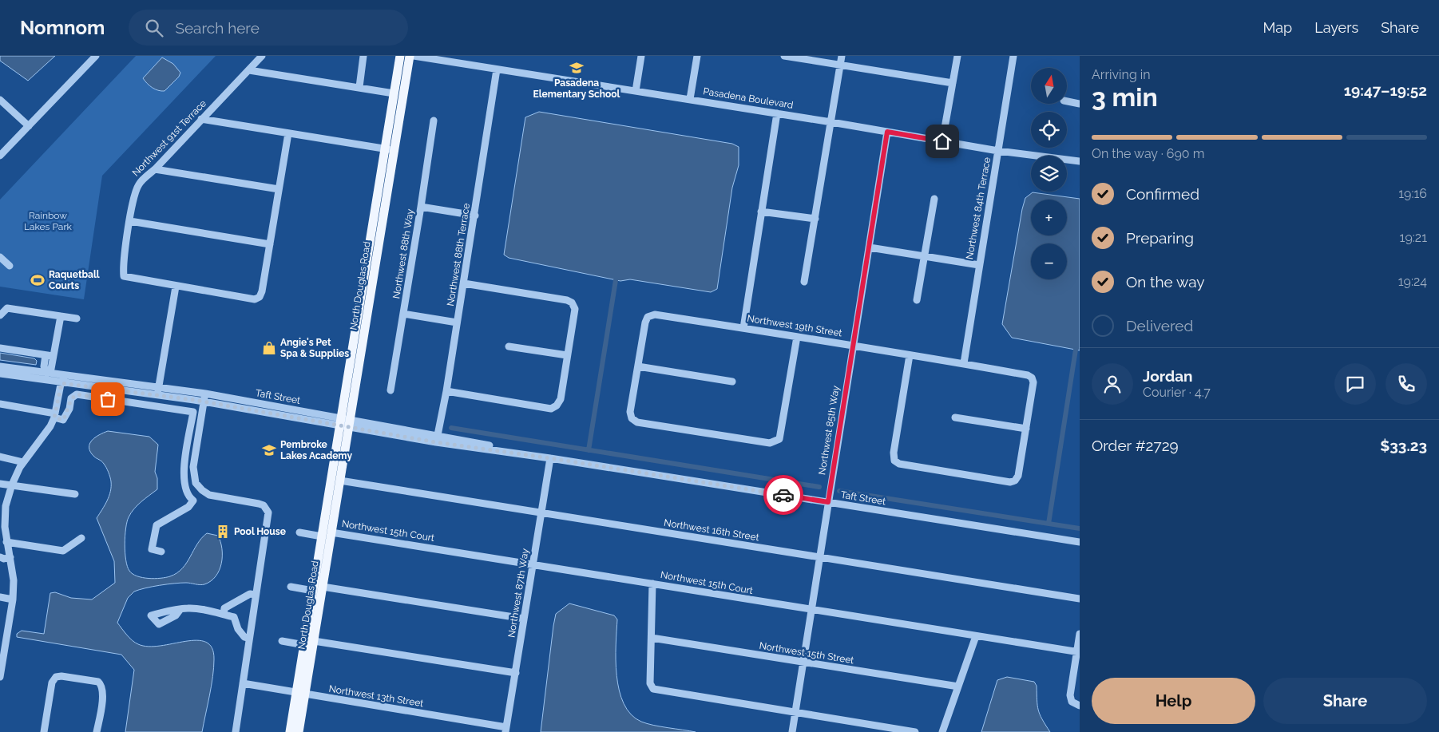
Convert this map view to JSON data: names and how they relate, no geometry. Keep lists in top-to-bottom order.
{
  "streets": {
    "main road": ["North Douglas Road"],
    "street": [
      "Pasadena Boulevard",
      "Northwest 91st Terrace",
      "Northwest 84th Terrace",
      "Northwest 88th Way",
      "Northwest 88th Terrace",
      "Northwest 19th Street",
      "Taft Street",
      "Northwest 85th Way",
      "Northwest 16th Street",
      "Northwest 15th Court",
      "Northwest 87th Way",
      "Northwest 15th Street",
      "Northwest 13th Street"
    ]
  },
  "crossings": [
    ["Pasadena Boulevard", "Northwest 84th Terrace"],
    ["Pasadena Boulevard", "Northwest 88th Terrace"],
    ["Pasadena Boulevard", "Northwest 85th Way"],
    ["Northwest 84th Terrace", "Northwest 19th Street"],
    ["Northwest 88th Terrace", "Taft Street"],
    ["North Douglas Road", "Taft Street"],
    ["North Douglas Road", "Northwest 16th Street"],
    ["North Douglas Road", "Northwest 15th Court"],
    ["North Douglas Road", "Northwest 13th Street"],
    ["Northwest 19th Street", "Northwest 85th Way"],
    ["Taft Street", "Northwest 85th Way"],
    ["Taft Street", "Northwest 87th Way"],
    ["Northwest 85th Way", "Northwest 16th Street"],
    ["Northwest 85th Way", "Northwest 15th Court"],
    ["Northwest 85th Way", "Northwest 15th Street"],
    ["Northwest 16th Street", "Northwest 87th Way"],
    ["Northwest 15th Court", "Northwest 87th Way"],
    ["Northwest 87th Way", "Northwest 13th Street"]
  ],
  "parks": ["Rainbow Lakes Park"],
  "places": {
    "school or university": ["Pasadena Elementary School", "Pembroke Lakes Academy"],
    "sports": ["Raquetball Courts"],
    "shop": ["Angie's Pet Spa & Supplies"],
    "building": ["Pool House"]
  },
  "north": "top",
  "page": {
    "header": "Nomnom",
    "search": "Search here",
    "nav": ["Map", "Layers", "Share"],
    "heading": ["3 min", "Arriving in", "19:47–19:52"],
    "panel": [
      "Jordan",
      "Courier · 4.7",
      "Order #2729",
      "$33.23"
    ],
    "map_buttons": ["+", "−"],
    "bar": "On the way · 690 m",
    "list": [
      ["Confirmed", "19:16"],
      ["Preparing", "19:21"],
      ["On the way", "19:24"],
      "Delivered"
    ],
    "buttons": ["Help", "Share"]
  }
}
